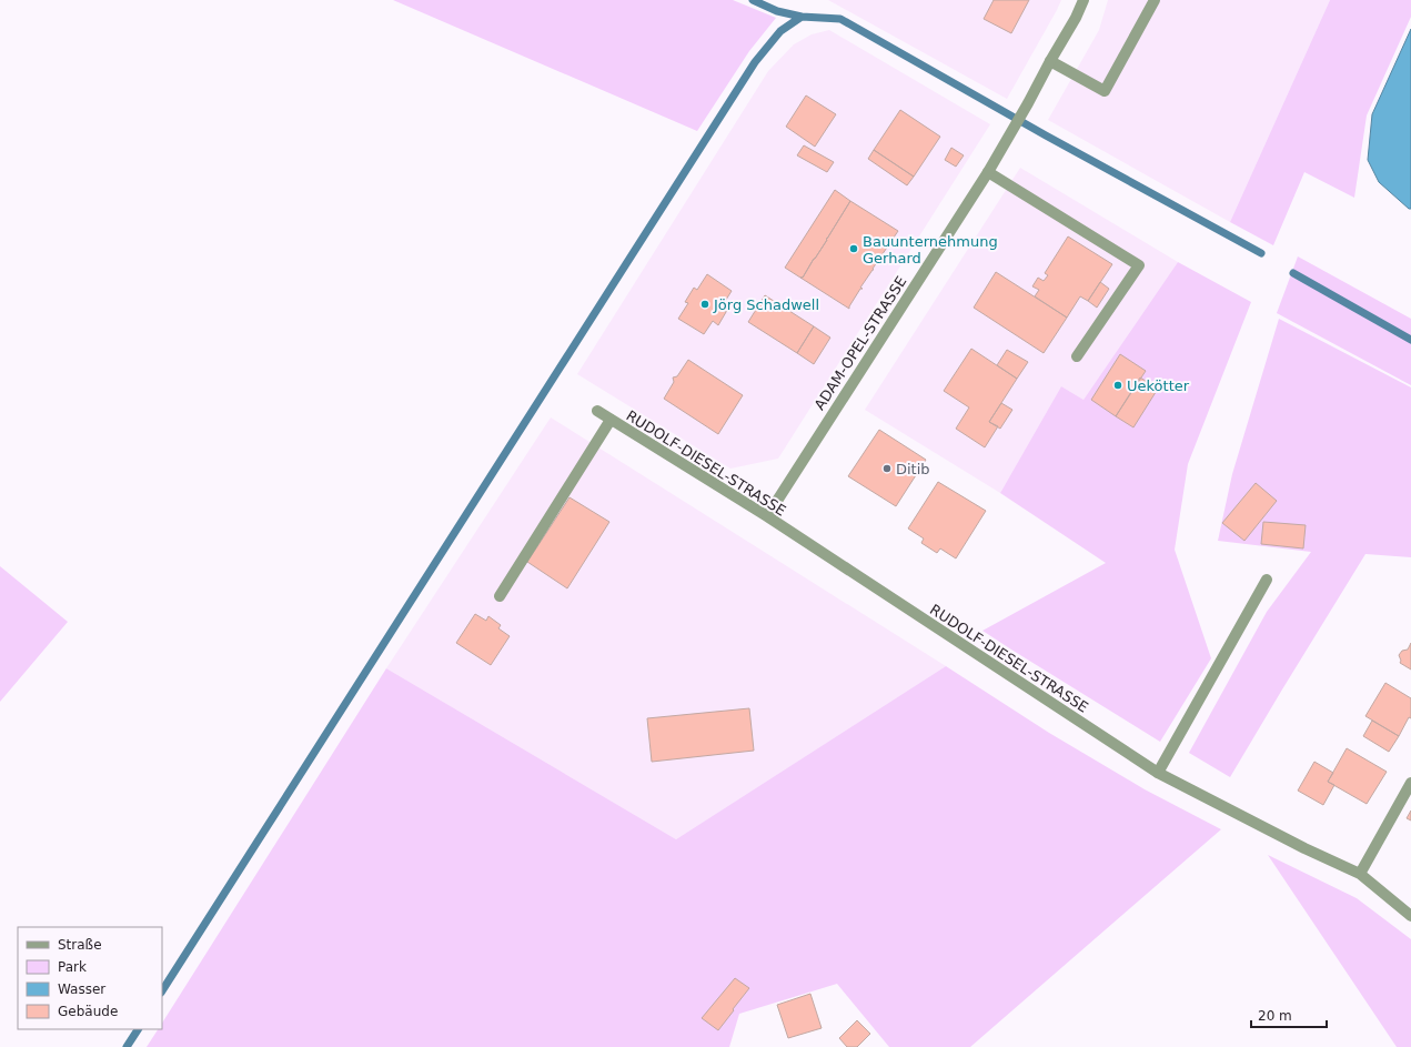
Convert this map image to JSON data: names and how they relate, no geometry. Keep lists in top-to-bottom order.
{
  "streets": {
    "street": ["ADAM-OPEL-STRASSE", "RUDOLF-DIESEL-STRASSE"]
  },
  "crossings": [
    ["ADAM-OPEL-STRASSE", "RUDOLF-DIESEL-STRASSE"]
  ],
  "places": [
    "Bauunternehmung Gerhard",
    "Jörg Schadwell",
    "Uekötter",
    "Ditib"
  ],
  "legend": [
    "Straße",
    "Park",
    "Wasser",
    "Gebäude"
  ],
  "scale_bar": "20 m"
}
